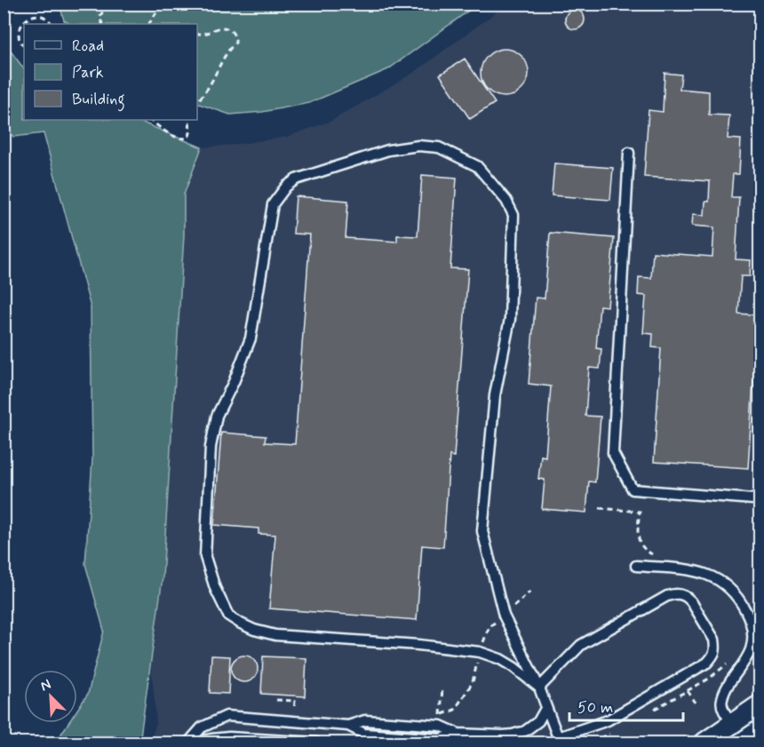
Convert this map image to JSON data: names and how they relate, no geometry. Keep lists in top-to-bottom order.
{
  "legend": ["Road", "Park", "Building"],
  "scale_bar": "50 m",
  "north": "top left"
}
